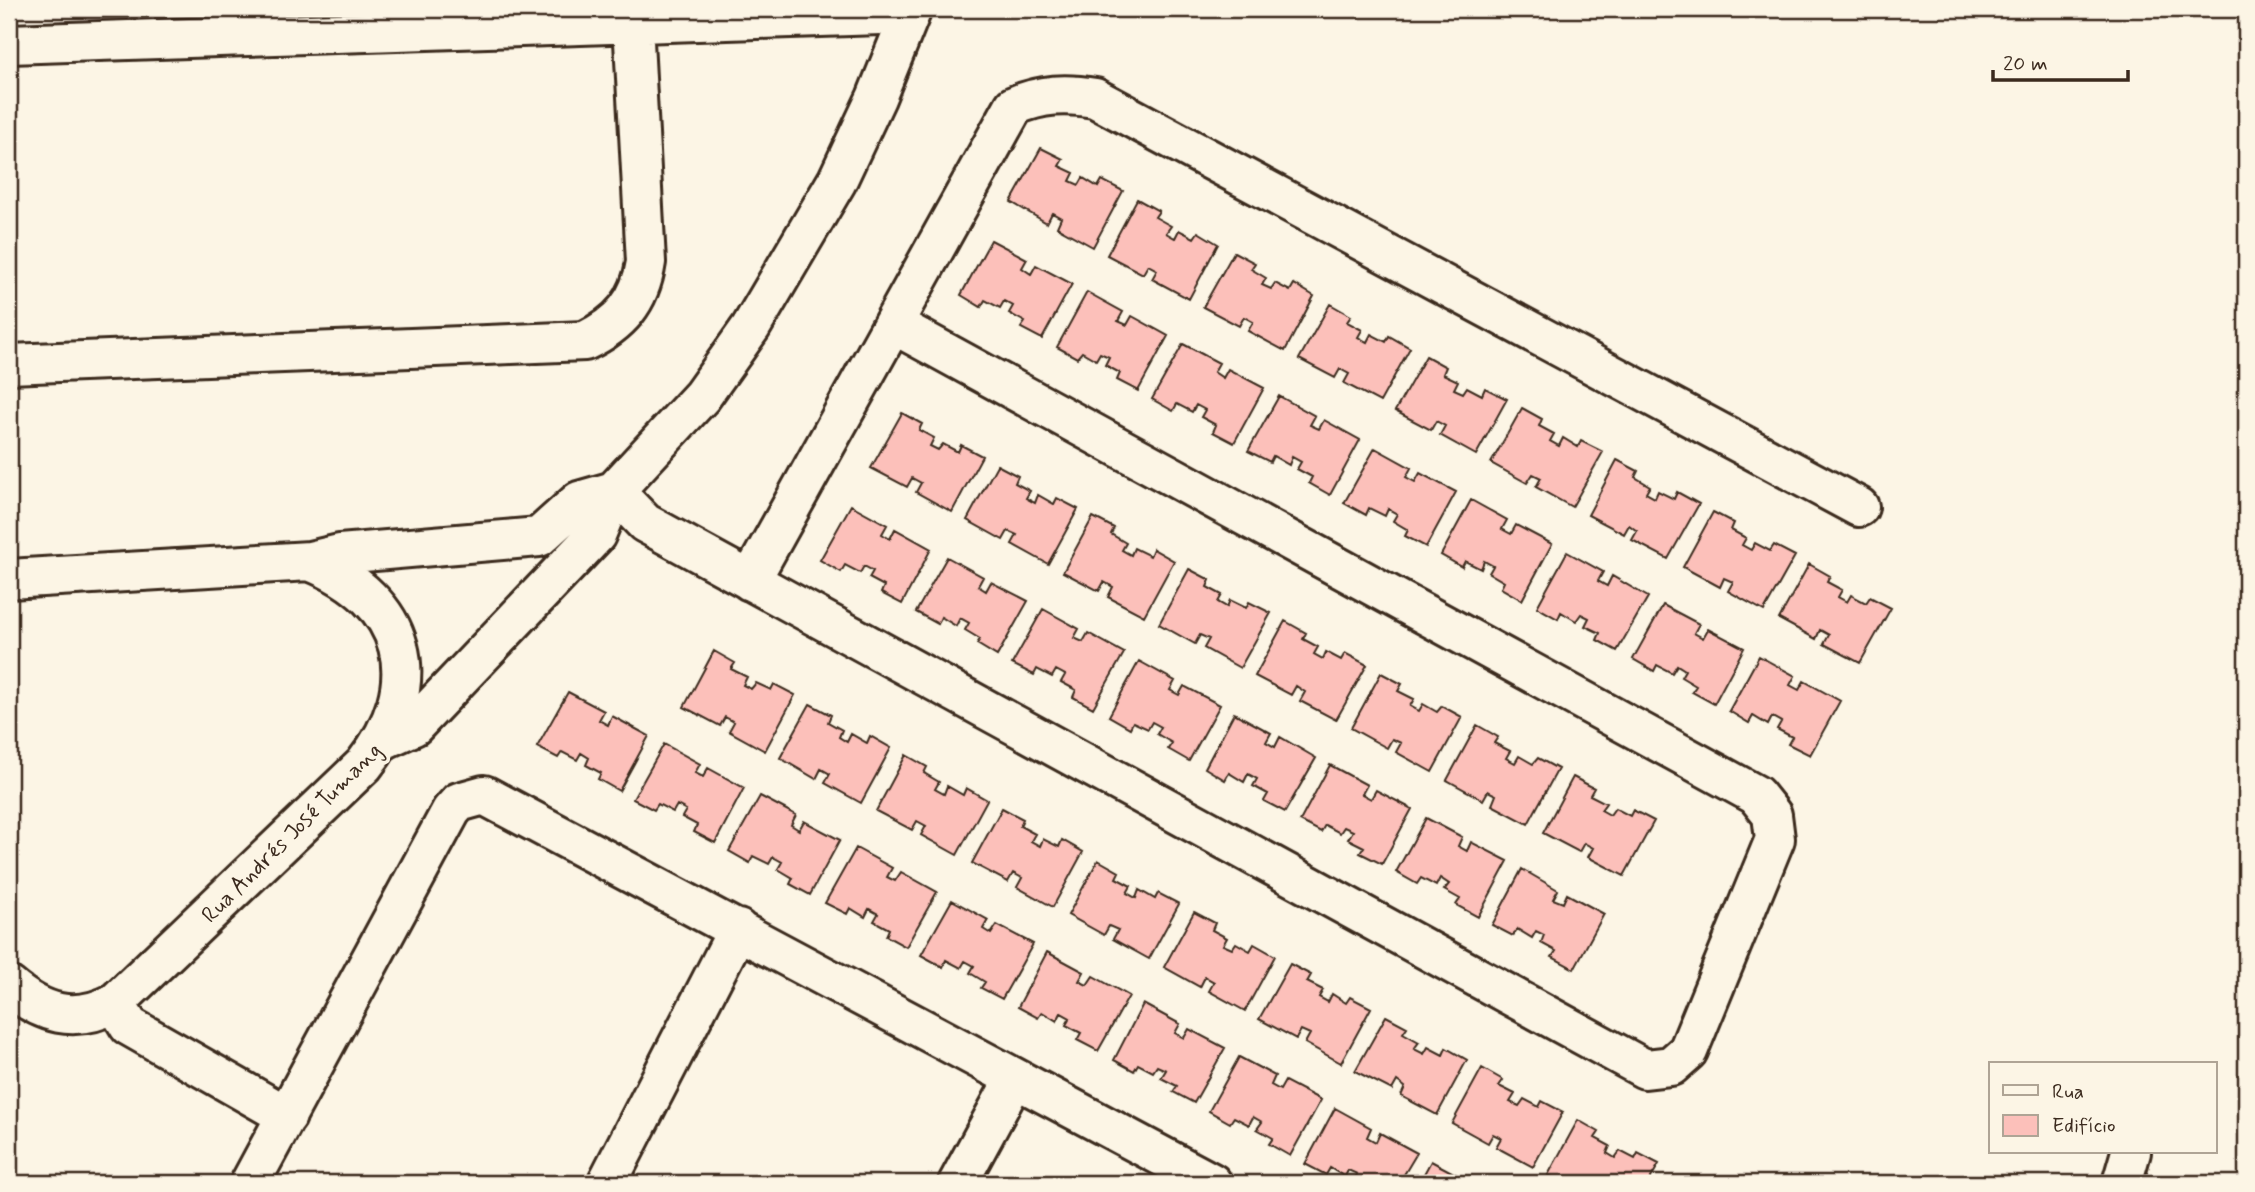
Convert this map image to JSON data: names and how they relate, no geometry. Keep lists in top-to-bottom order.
{
  "streets": {
    "street": ["Rua Andrés José Tumang"]
  },
  "legend": ["Rua", "Edifício"],
  "scale_bar": "20 m"
}
